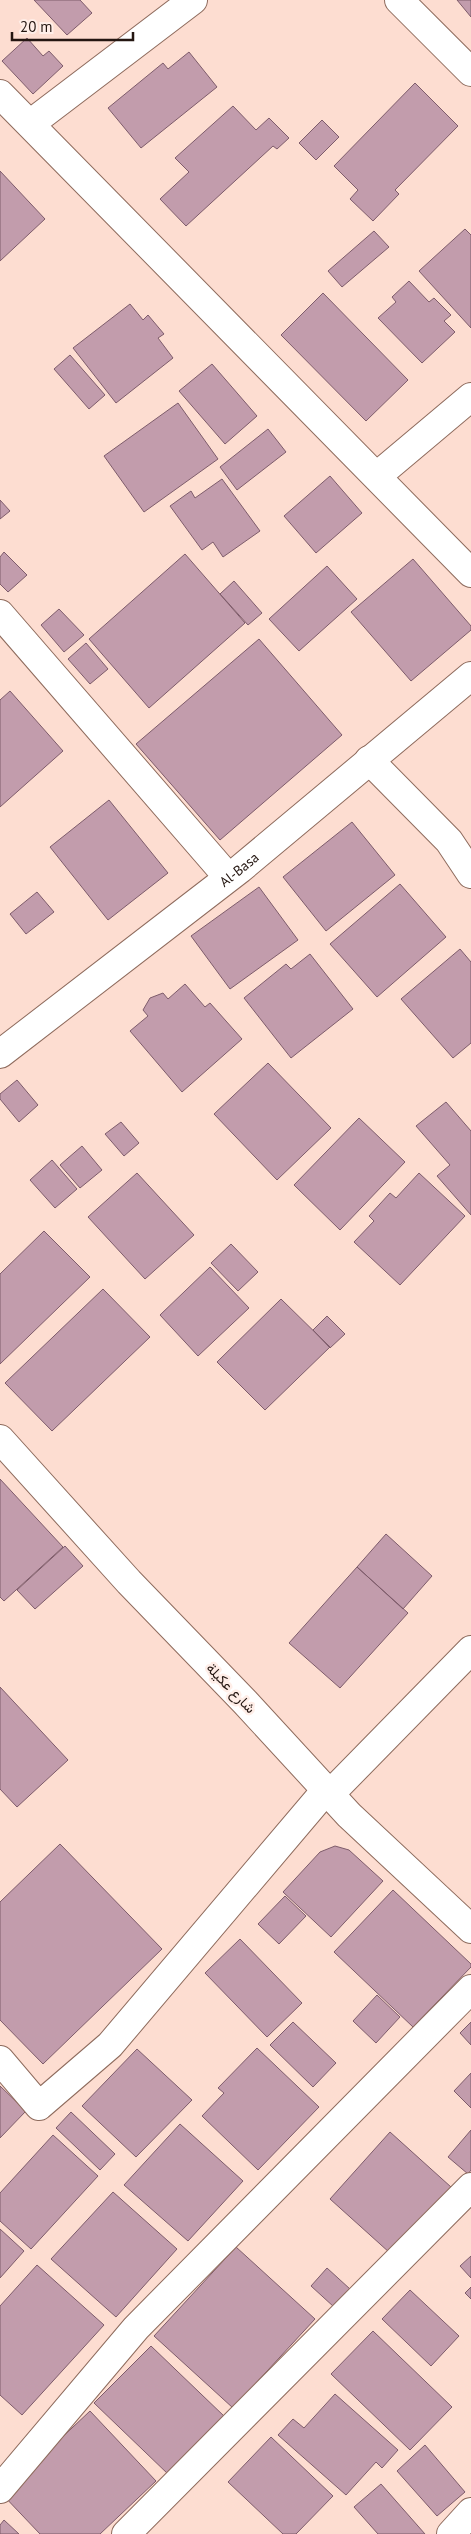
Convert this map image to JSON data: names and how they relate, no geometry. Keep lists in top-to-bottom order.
{
  "streets": {
    "street": ["Al-Basa", "شارع عكيلة"]
  },
  "scale_bar": "20 m"
}
